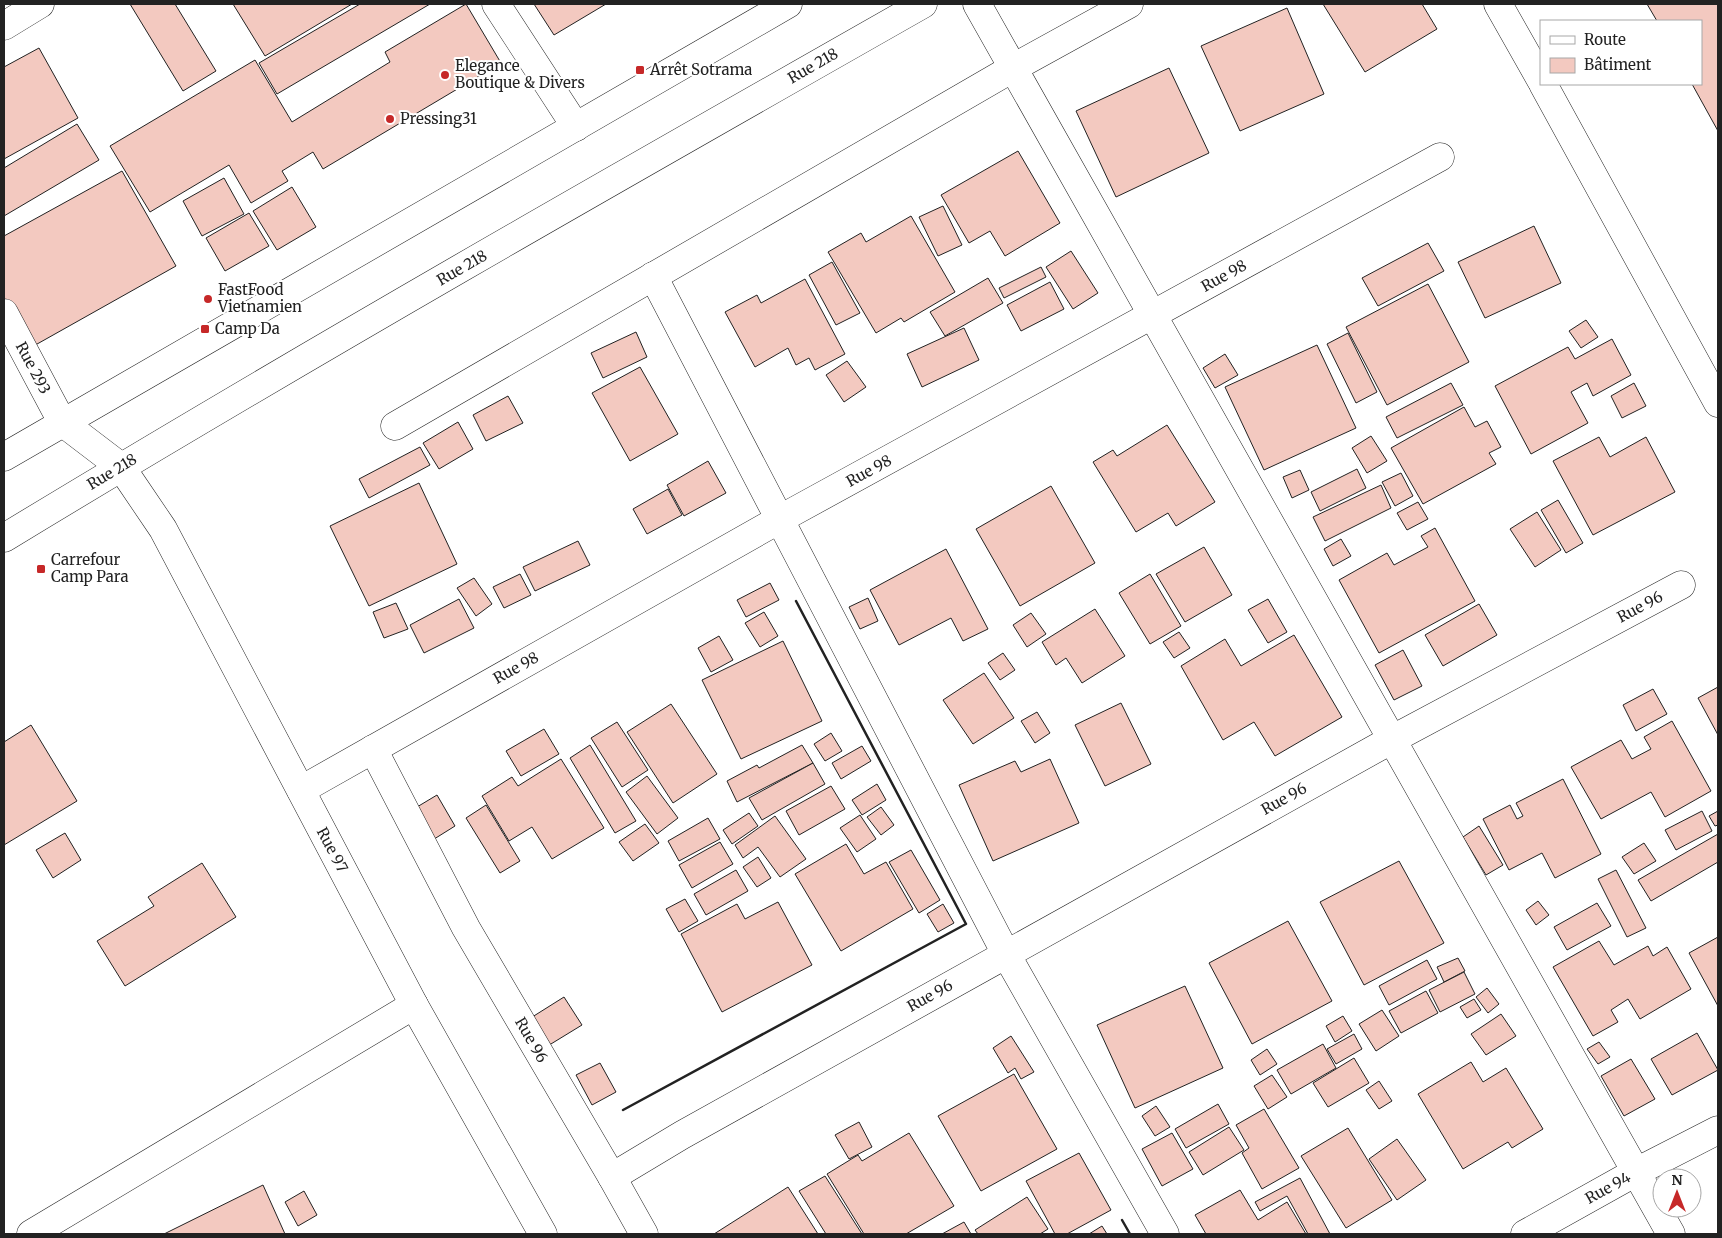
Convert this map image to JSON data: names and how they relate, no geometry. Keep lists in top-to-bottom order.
{
  "streets": {
    "main road": [
      "Rue 218",
      "Rue 98",
      "Rue 293",
      "Rue 96",
      "Rue 97",
      "Rue 94"
    ]
  },
  "crossings": [
    ["Rue 218", "Rue 97"],
    ["Rue 98", "Rue 96"],
    ["Rue 98", "Rue 97"],
    ["Rue 293", "Rue 97"]
  ],
  "places": {
    "transit": ["Arrêt Sotrama", "Camp Da", "Carrefour Camp Para"],
    "other": ["Elegance Boutique & Divers", "Pressing31", "FastFood Vietnamien"]
  },
  "legend": ["Route", "Bâtiment"],
  "north": "top"
}
